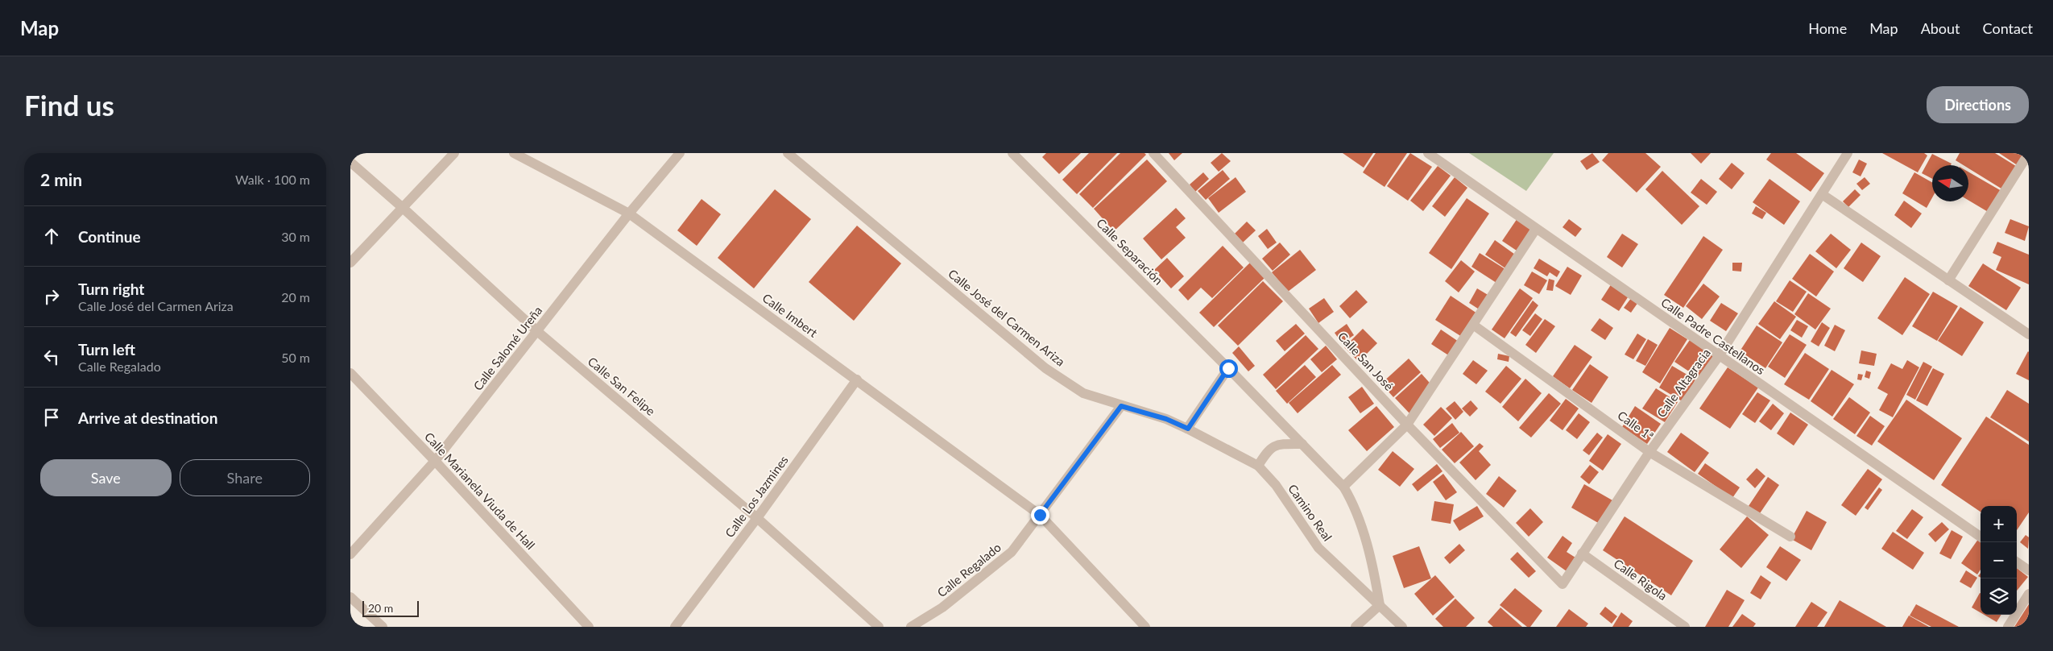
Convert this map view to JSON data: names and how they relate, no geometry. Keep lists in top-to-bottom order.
{
  "streets": {
    "street": [
      "Calle Separación",
      "Calle Imbert",
      "Calle José del Carmen Ariza",
      "Calle Padre Castellanos",
      "Calle Salomé Ureña",
      "Calle San José",
      "Calle Altagracia",
      "Calle San Felipe",
      "Calle 1ª",
      "Calle Marianela Viuda de Hall",
      "Calle Los Jazmines",
      "Camino Real",
      "Calle Regalado",
      "Calle Rigola"
    ]
  },
  "crossings": [
    ["Calle Separación", "Camino Real"],
    ["Calle Imbert", "Calle Salomé Ureña"],
    ["Calle Imbert", "Calle Los Jazmines"],
    ["Calle Imbert", "Calle Regalado"],
    ["Calle José del Carmen Ariza", "Camino Real"],
    ["Calle José del Carmen Ariza", "Calle Regalado"],
    ["Calle Padre Castellanos", "Calle Altagracia"],
    ["Calle Salomé Ureña", "Calle San Felipe"],
    ["Calle Salomé Ureña", "Calle Marianela Viuda de Hall"],
    ["Calle San José", "Calle Altagracia"],
    ["Calle Altagracia", "Calle 1ª"],
    ["Calle Altagracia", "Calle Rigola"],
    ["Calle San Felipe", "Calle Los Jazmines"]
  ],
  "scale_bar": "20 m",
  "north": "left",
  "page": {
    "header": "Map",
    "nav": [
      "Home",
      "Map",
      "About",
      "Contact"
    ],
    "buttons": [
      "Directions",
      ["Save", "Share"]
    ],
    "title": "Find us",
    "heading": ["2 min", "Walk · 100 m"],
    "list": [
      ["Continue", "30 m"],
      ["Turn right", "Calle José del Carmen Ariza", "20 m"],
      ["Turn left", "Calle Regalado", "50 m"],
      "Arrive at destination"
    ],
    "map_buttons": ["+", "−"],
    "scale": "20 m"
  }
}
